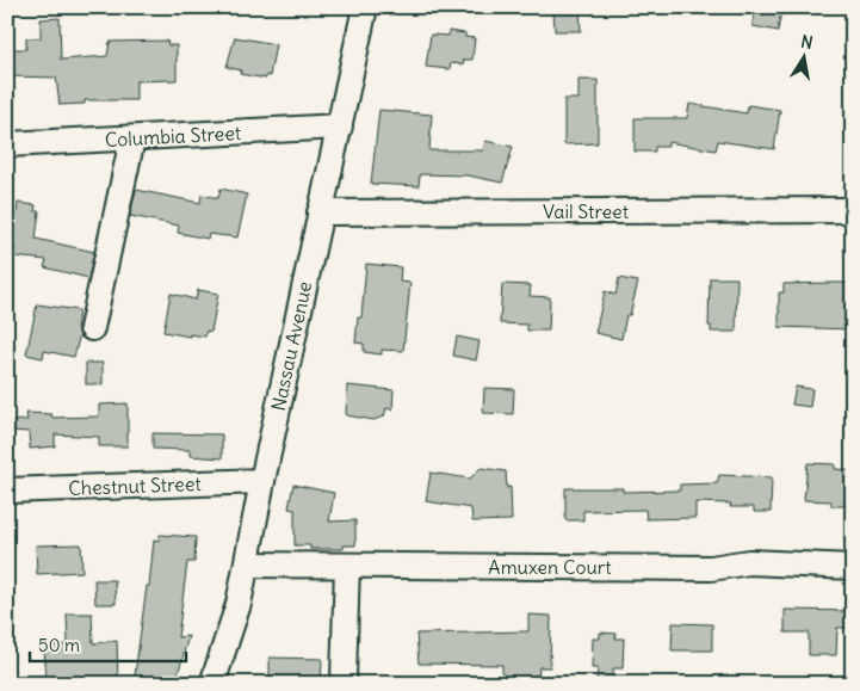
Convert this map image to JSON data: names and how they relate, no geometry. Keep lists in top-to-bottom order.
{
  "streets": {
    "street": [
      "Columbia Street",
      "Vail Street",
      "Nassau Avenue",
      "Chestnut Street",
      "Amuxen Court"
    ]
  },
  "crossings": [
    ["Columbia Street", "Nassau Avenue"],
    ["Vail Street", "Nassau Avenue"],
    ["Nassau Avenue", "Chestnut Street"],
    ["Nassau Avenue", "Amuxen Court"]
  ],
  "scale_bar": "50 m",
  "north": "top"
}
